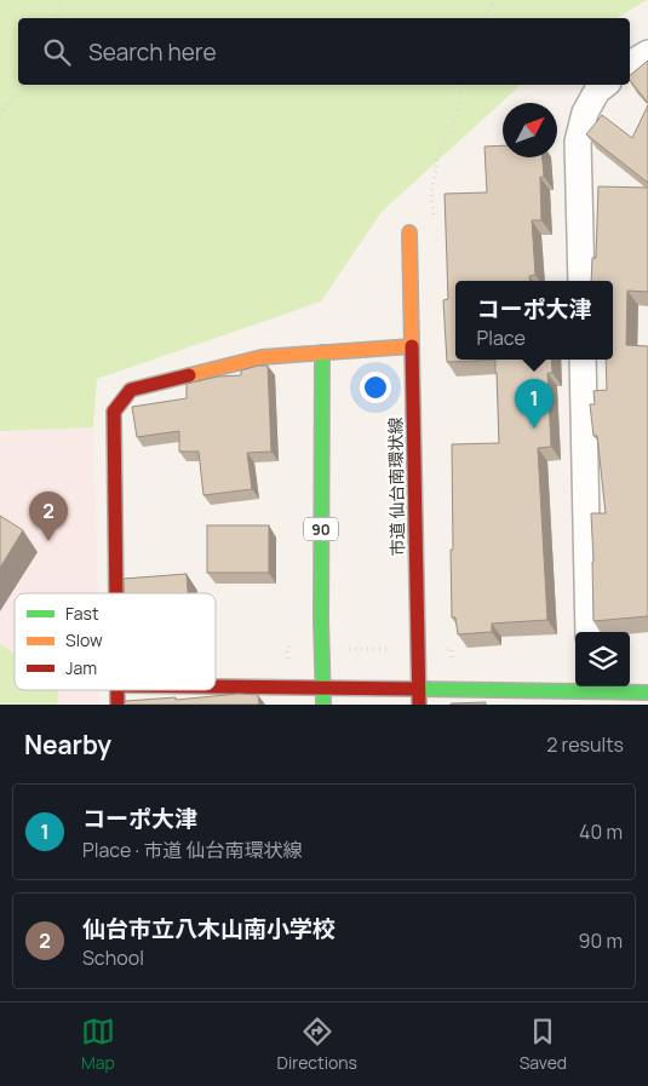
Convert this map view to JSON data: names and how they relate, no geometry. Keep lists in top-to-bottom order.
{
  "streets": {
    "street": ["市道 仙台南環状線", "90"]
  },
  "legend": ["Fast", "Slow", "Jam"],
  "north": "top right",
  "page": {
    "search": "Search here",
    "popup": ["コーポ大津", "Place"],
    "pins": ["1", "2"],
    "heading": ["Nearby", "2 results"],
    "list": [
      {
        "mark": "1",
        "name": "コーポ大津",
        "note": "Place · 市道 仙台南環状線",
        "value": "40 m"
      },
      {
        "mark": "2",
        "name": "仙台市立八木山南小学校",
        "note": "School",
        "value": "90 m"
      }
    ],
    "nav": ["Map", "Directions", "Saved"]
  }
}
